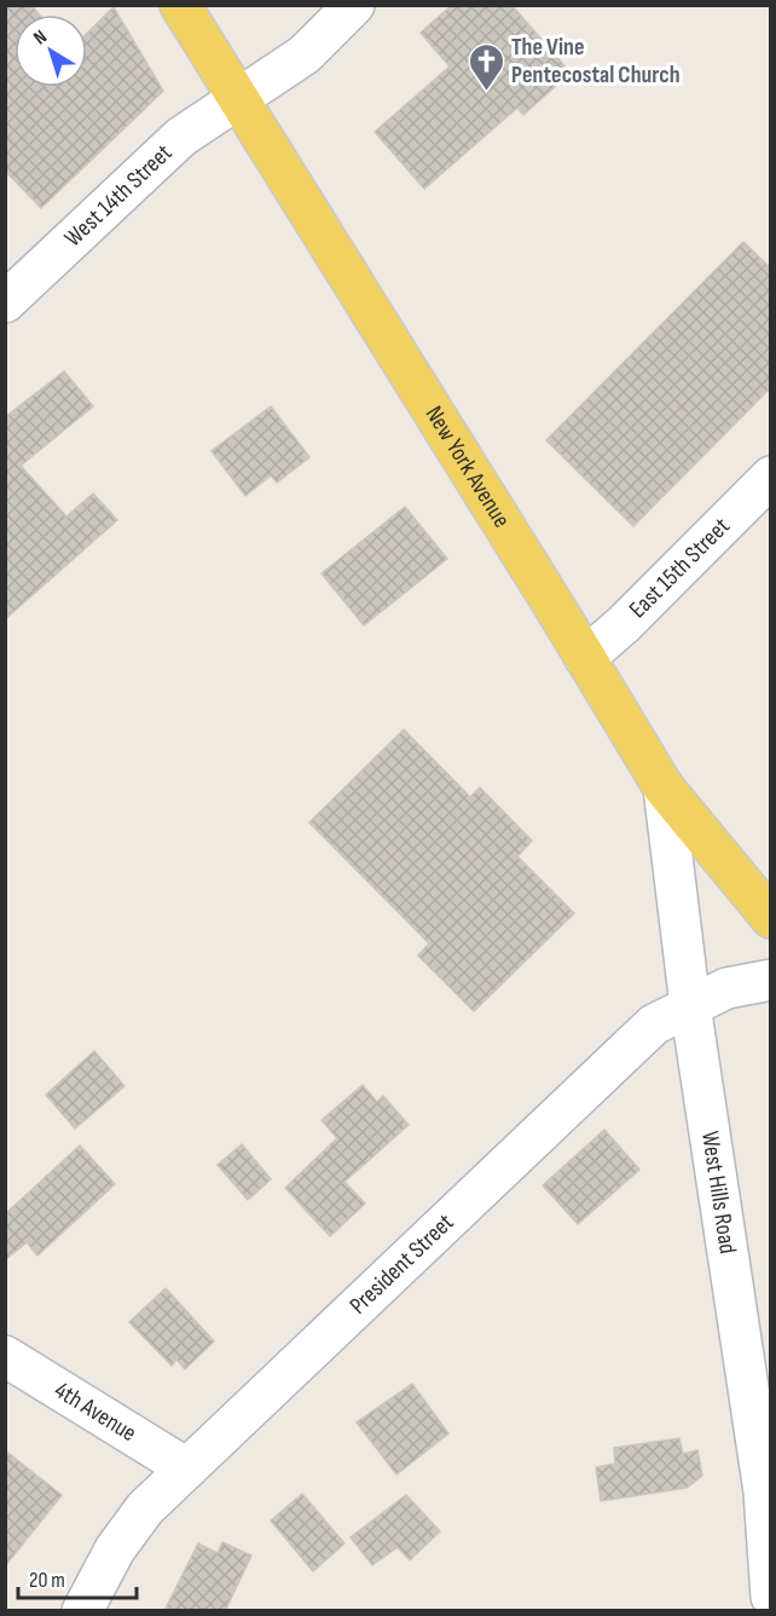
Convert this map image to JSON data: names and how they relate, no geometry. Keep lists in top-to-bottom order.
{
  "streets": {
    "main road": ["New York Avenue"],
    "street": [
      "West 14th Street",
      "East 15th Street",
      "West Hills Road",
      "President Street",
      "4th Avenue"
    ]
  },
  "crossings": [
    ["West 14th Street", "New York Avenue"],
    ["New York Avenue", "East 15th Street"],
    ["New York Avenue", "West Hills Road"],
    ["West Hills Road", "President Street"],
    ["President Street", "4th Avenue"]
  ],
  "places": {
    "church": ["The Vine Pentecostal Church"]
  },
  "scale_bar": "20 m",
  "north": "top left"
}
